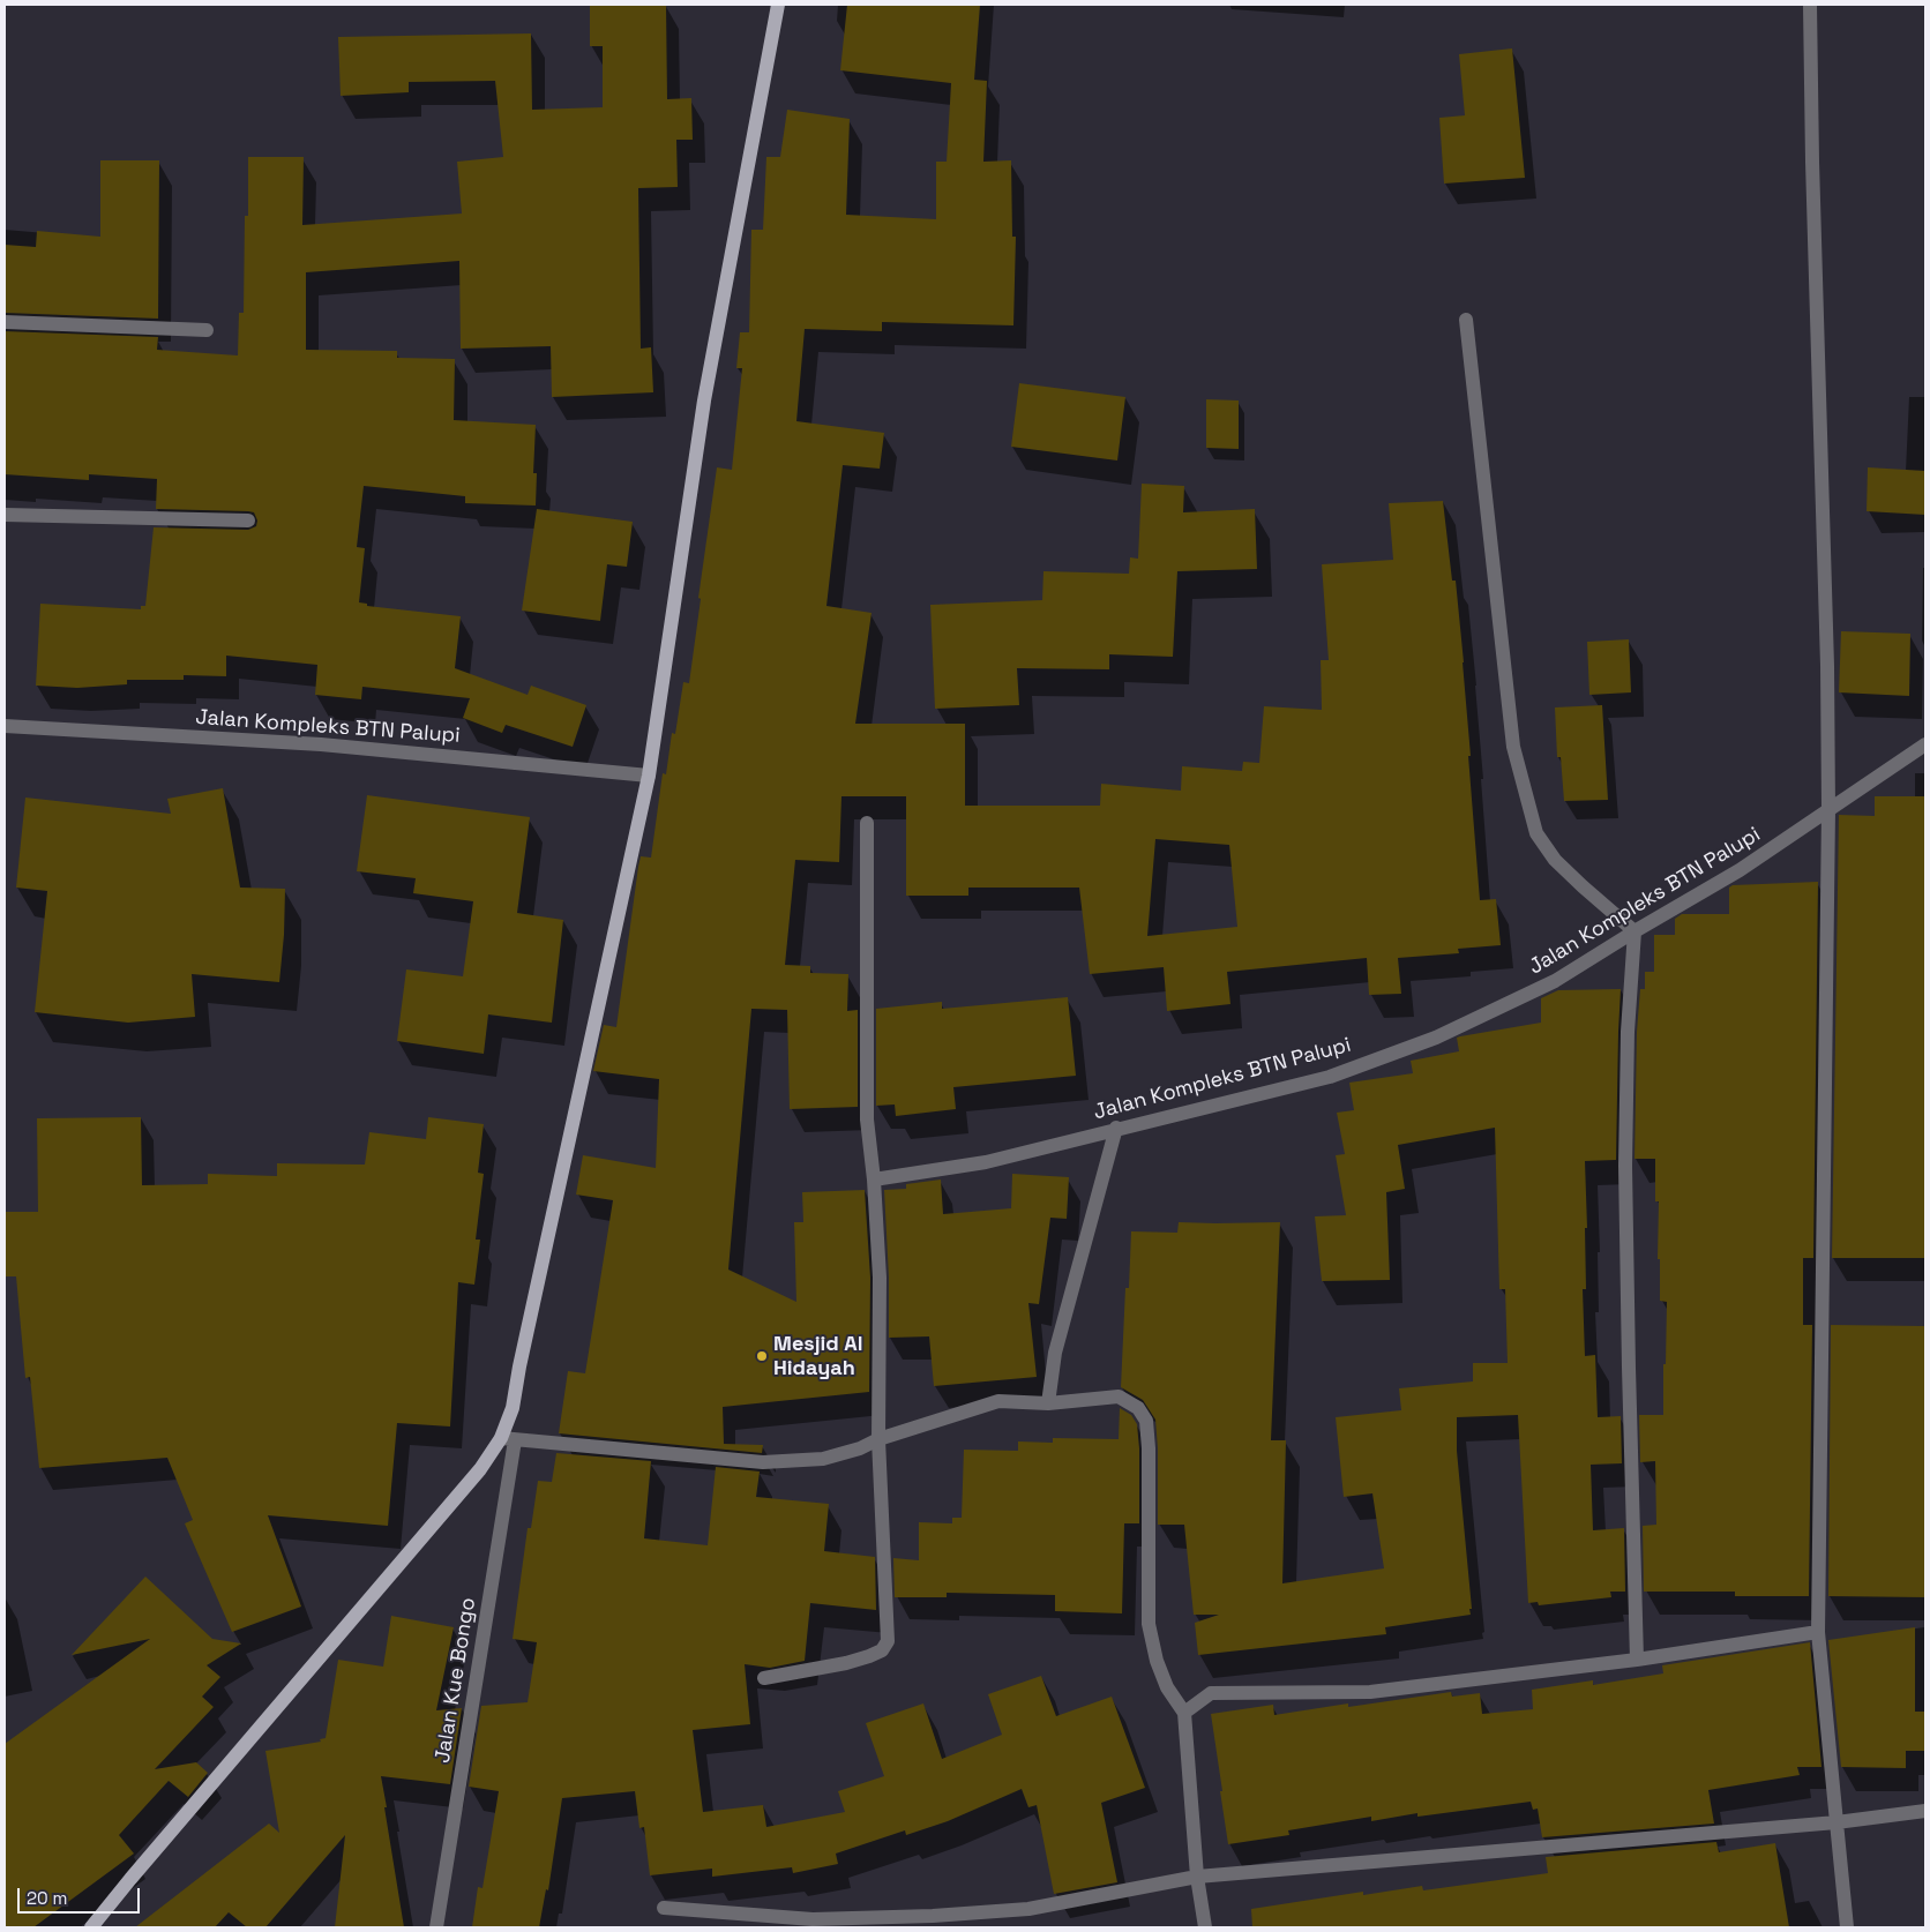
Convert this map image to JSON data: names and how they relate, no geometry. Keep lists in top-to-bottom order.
{
  "streets": {
    "street": ["Jalan Kompleks BTN Palupi", "Jalan Kue Bongo"]
  },
  "places": ["Mesjid Al Hidayah"],
  "scale_bar": "20 m"
}
